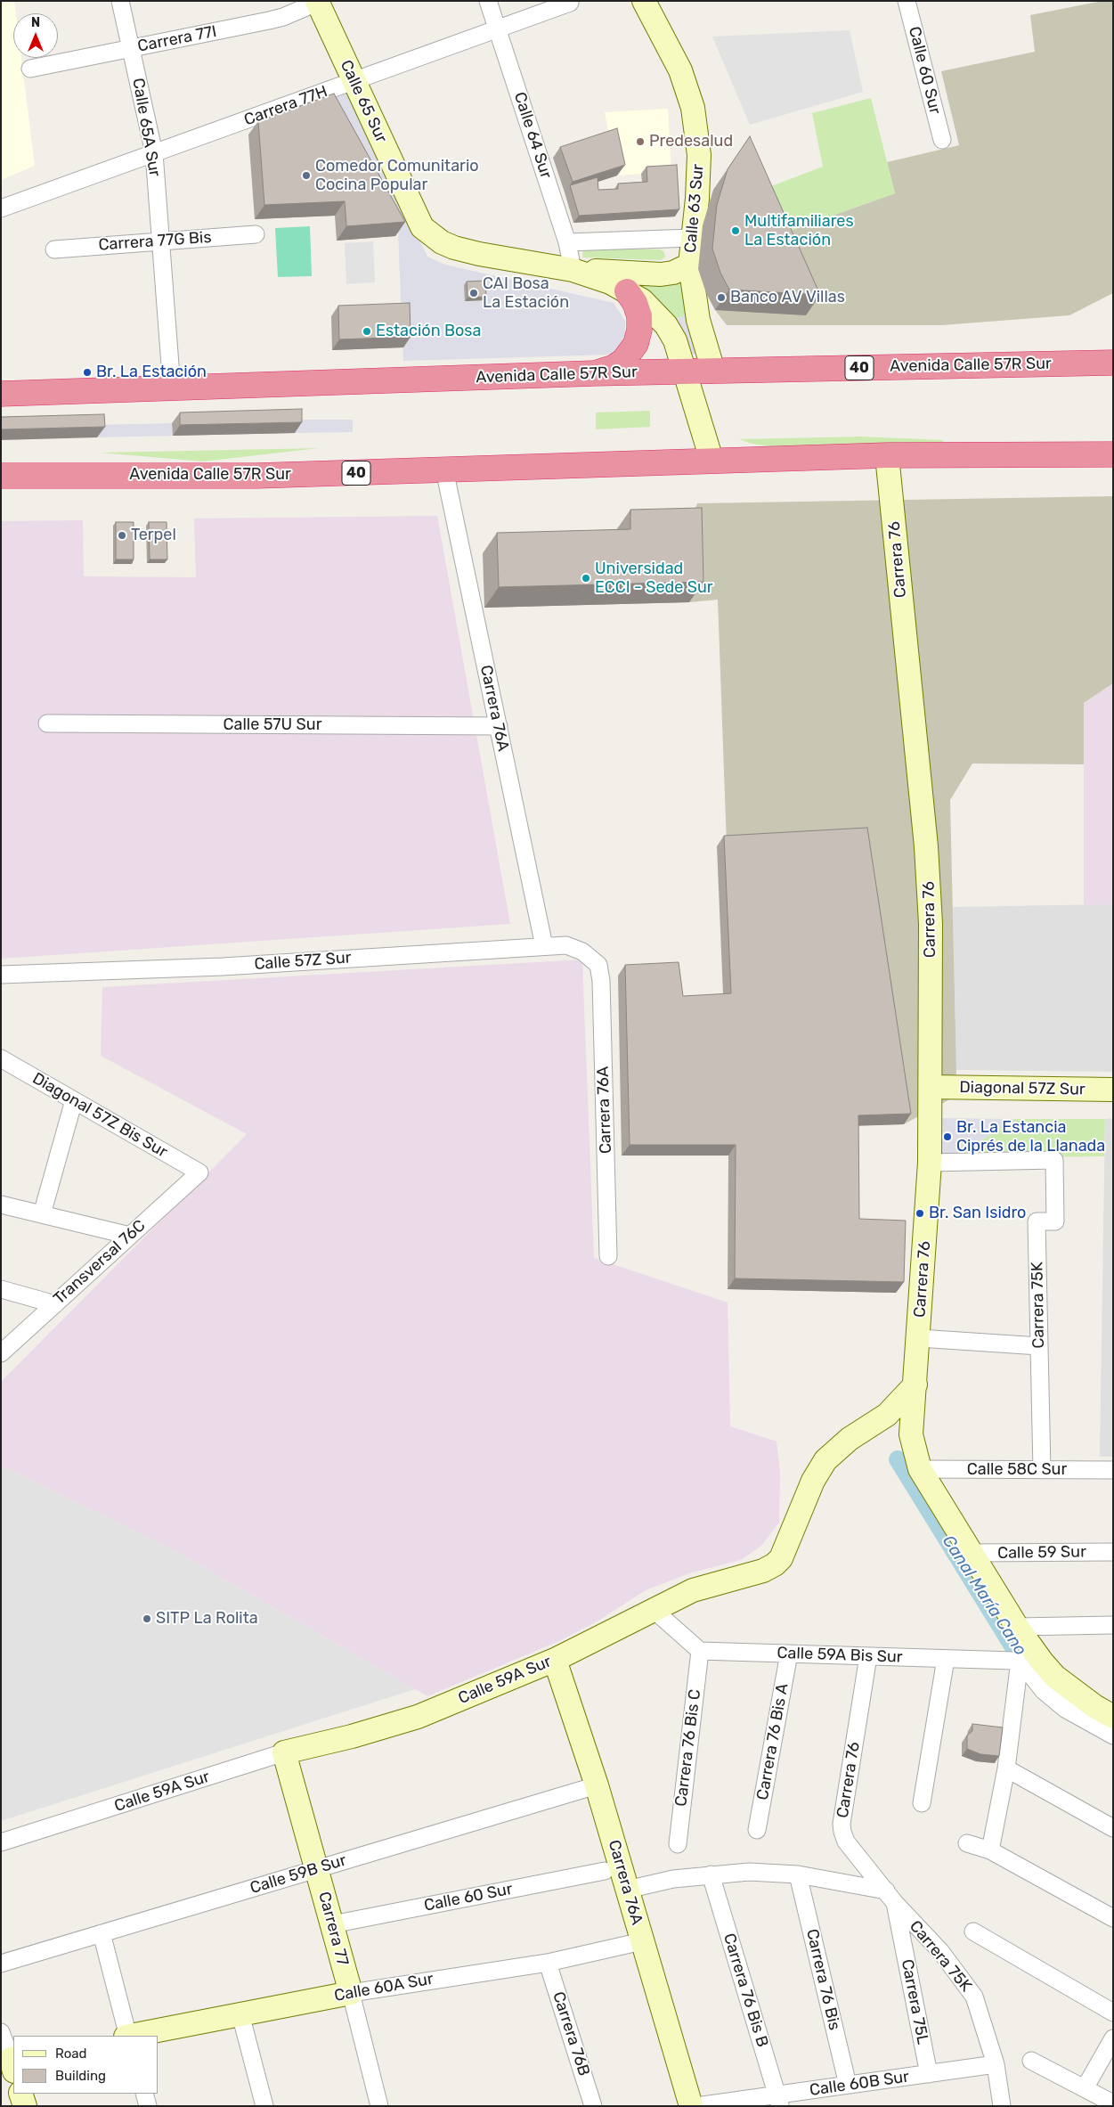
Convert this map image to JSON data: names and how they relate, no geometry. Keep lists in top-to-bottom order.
{
  "streets": {
    "highway": ["Avenida Calle 57R Sur", "40"],
    "street": [
      "Carrera 77I",
      "Calle 60 Sur",
      "Calle 65 Sur",
      "Carrera 77H",
      "Calle 65A Sur",
      "Calle 64 Sur",
      "Calle 63 Sur",
      "Carrera 77G Bis",
      "Carrera 76",
      "Carrera 76A",
      "Calle 57U Sur",
      "Calle 57Z Sur",
      "Diagonal 57Z Sur",
      "Diagonal 57Z Bis Sur",
      "Transversal 76C",
      "Carrera 75K",
      "Calle 58C Sur",
      "Calle 59 Sur",
      "Calle 59A Bis Sur",
      "Calle 59A Sur",
      "Carrera 76 Bis A",
      "Carrera 76 Bis C",
      "Calle 59B Sur",
      "Carrera 77",
      "Carrera 76 Bis",
      "Calle 60A Sur",
      "Carrera 76 Bis B",
      "Carrera 75L",
      "Carrera 76B",
      "Calle 60B Sur"
    ]
  },
  "crossings": [
    ["Carrera 77I", "Calle 65 Sur"],
    ["Carrera 77I", "Calle 65A Sur"],
    ["Calle 60 Sur", "Carrera 77"],
    ["Calle 65 Sur", "Carrera 77H"],
    ["Calle 65 Sur", "Calle 64 Sur"],
    ["Carrera 77H", "Calle 65A Sur"],
    ["Carrera 77H", "Calle 64 Sur"],
    ["Calle 65A Sur", "Carrera 77G Bis"],
    ["Calle 65A Sur", "Avenida Calle 57R Sur"],
    ["Calle 63 Sur", "Avenida Calle 57R Sur"],
    ["Avenida Calle 57R Sur", "Carrera 76"],
    ["Avenida Calle 57R Sur", "Carrera 76A"],
    ["Carrera 76", "Diagonal 57Z Sur"],
    ["Carrera 76", "Carrera 75K"],
    ["Carrera 76", "Calle 58C Sur"],
    ["Carrera 76", "Calle 59 Sur"],
    ["Carrera 76", "Calle 59A Bis Sur"],
    ["Carrera 76", "Calle 59A Sur"],
    ["Carrera 76", "Carrera 75L"],
    ["Carrera 76A", "Calle 57U Sur"],
    ["Carrera 76A", "Calle 57Z Sur"],
    ["Carrera 76A", "Calle 59A Sur"],
    ["Carrera 76A", "Calle 59B Sur"],
    ["Carrera 76A", "Calle 60A Sur"],
    ["Diagonal 57Z Bis Sur", "Transversal 76C"],
    ["Carrera 75K", "Calle 58C Sur"],
    ["Carrera 75K", "Carrera 75L"],
    ["Carrera 75K", "Calle 60B Sur"],
    ["Calle 59A Bis Sur", "Carrera 76 Bis A"],
    ["Calle 59A Bis Sur", "Carrera 76 Bis C"],
    ["Calle 59A Sur", "Carrera 77"],
    ["Calle 59B Sur", "Carrera 77"],
    ["Carrera 77", "Calle 60A Sur"],
    ["Carrera 76 Bis", "Calle 60B Sur"],
    ["Calle 60A Sur", "Carrera 76B"],
    ["Carrera 76 Bis B", "Calle 60B Sur"],
    ["Carrera 75L", "Calle 60B Sur"]
  ],
  "water": ["Canal María Cano"],
  "places": [
    "Predesalud",
    "Comedor Comunitario Cocina Popular",
    "Multifamiliares La Estación",
    "CAI Bosa La Estación",
    "Banco AV Villas",
    "Estación Bosa",
    "Br. La Estación",
    "Terpel",
    "Universidad ECCI - Sede Sur",
    "Br. La Estancia Ciprés de la Llanada",
    "Br. San Isidro",
    "SITP La Rolita"
  ],
  "legend": ["Road", "Building"],
  "north": "top"
}
